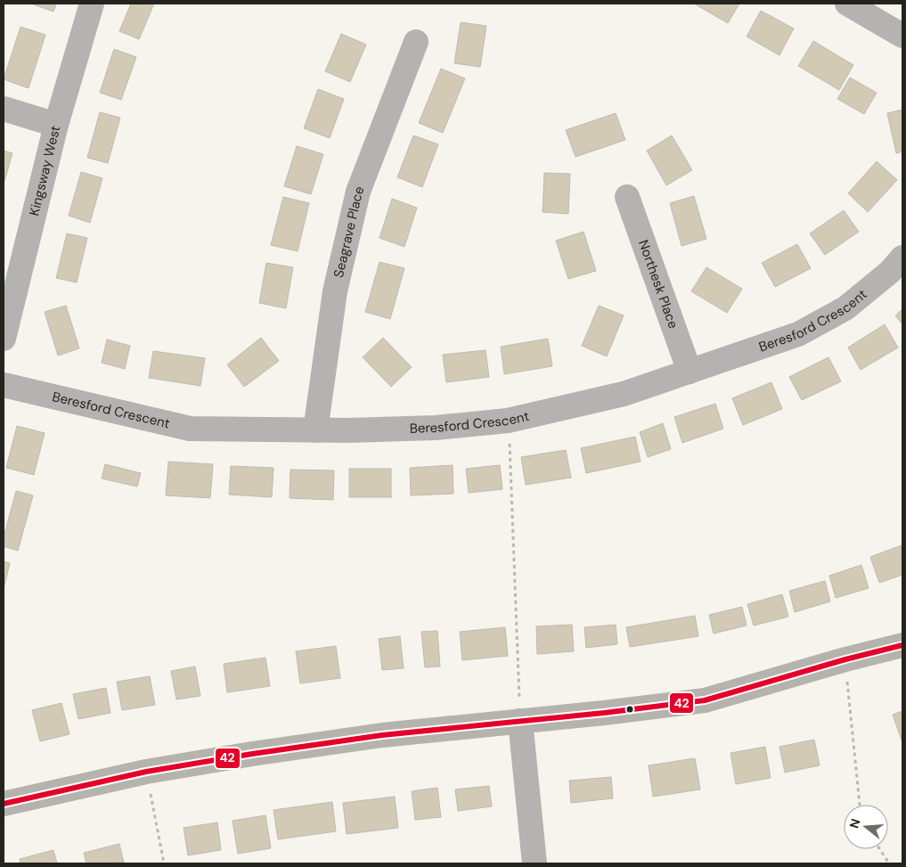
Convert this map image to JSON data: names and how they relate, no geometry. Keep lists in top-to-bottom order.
{
  "streets": {
    "street": [
      "Kingsway West",
      "Seagrave Place",
      "Northesk Place",
      "Beresford Crescent"
    ]
  },
  "crossings": [
    ["Seagrave Place", "Beresford Crescent"],
    ["Northesk Place", "Beresford Crescent"]
  ],
  "lines": ["transit line 42"],
  "north": "left"
}
